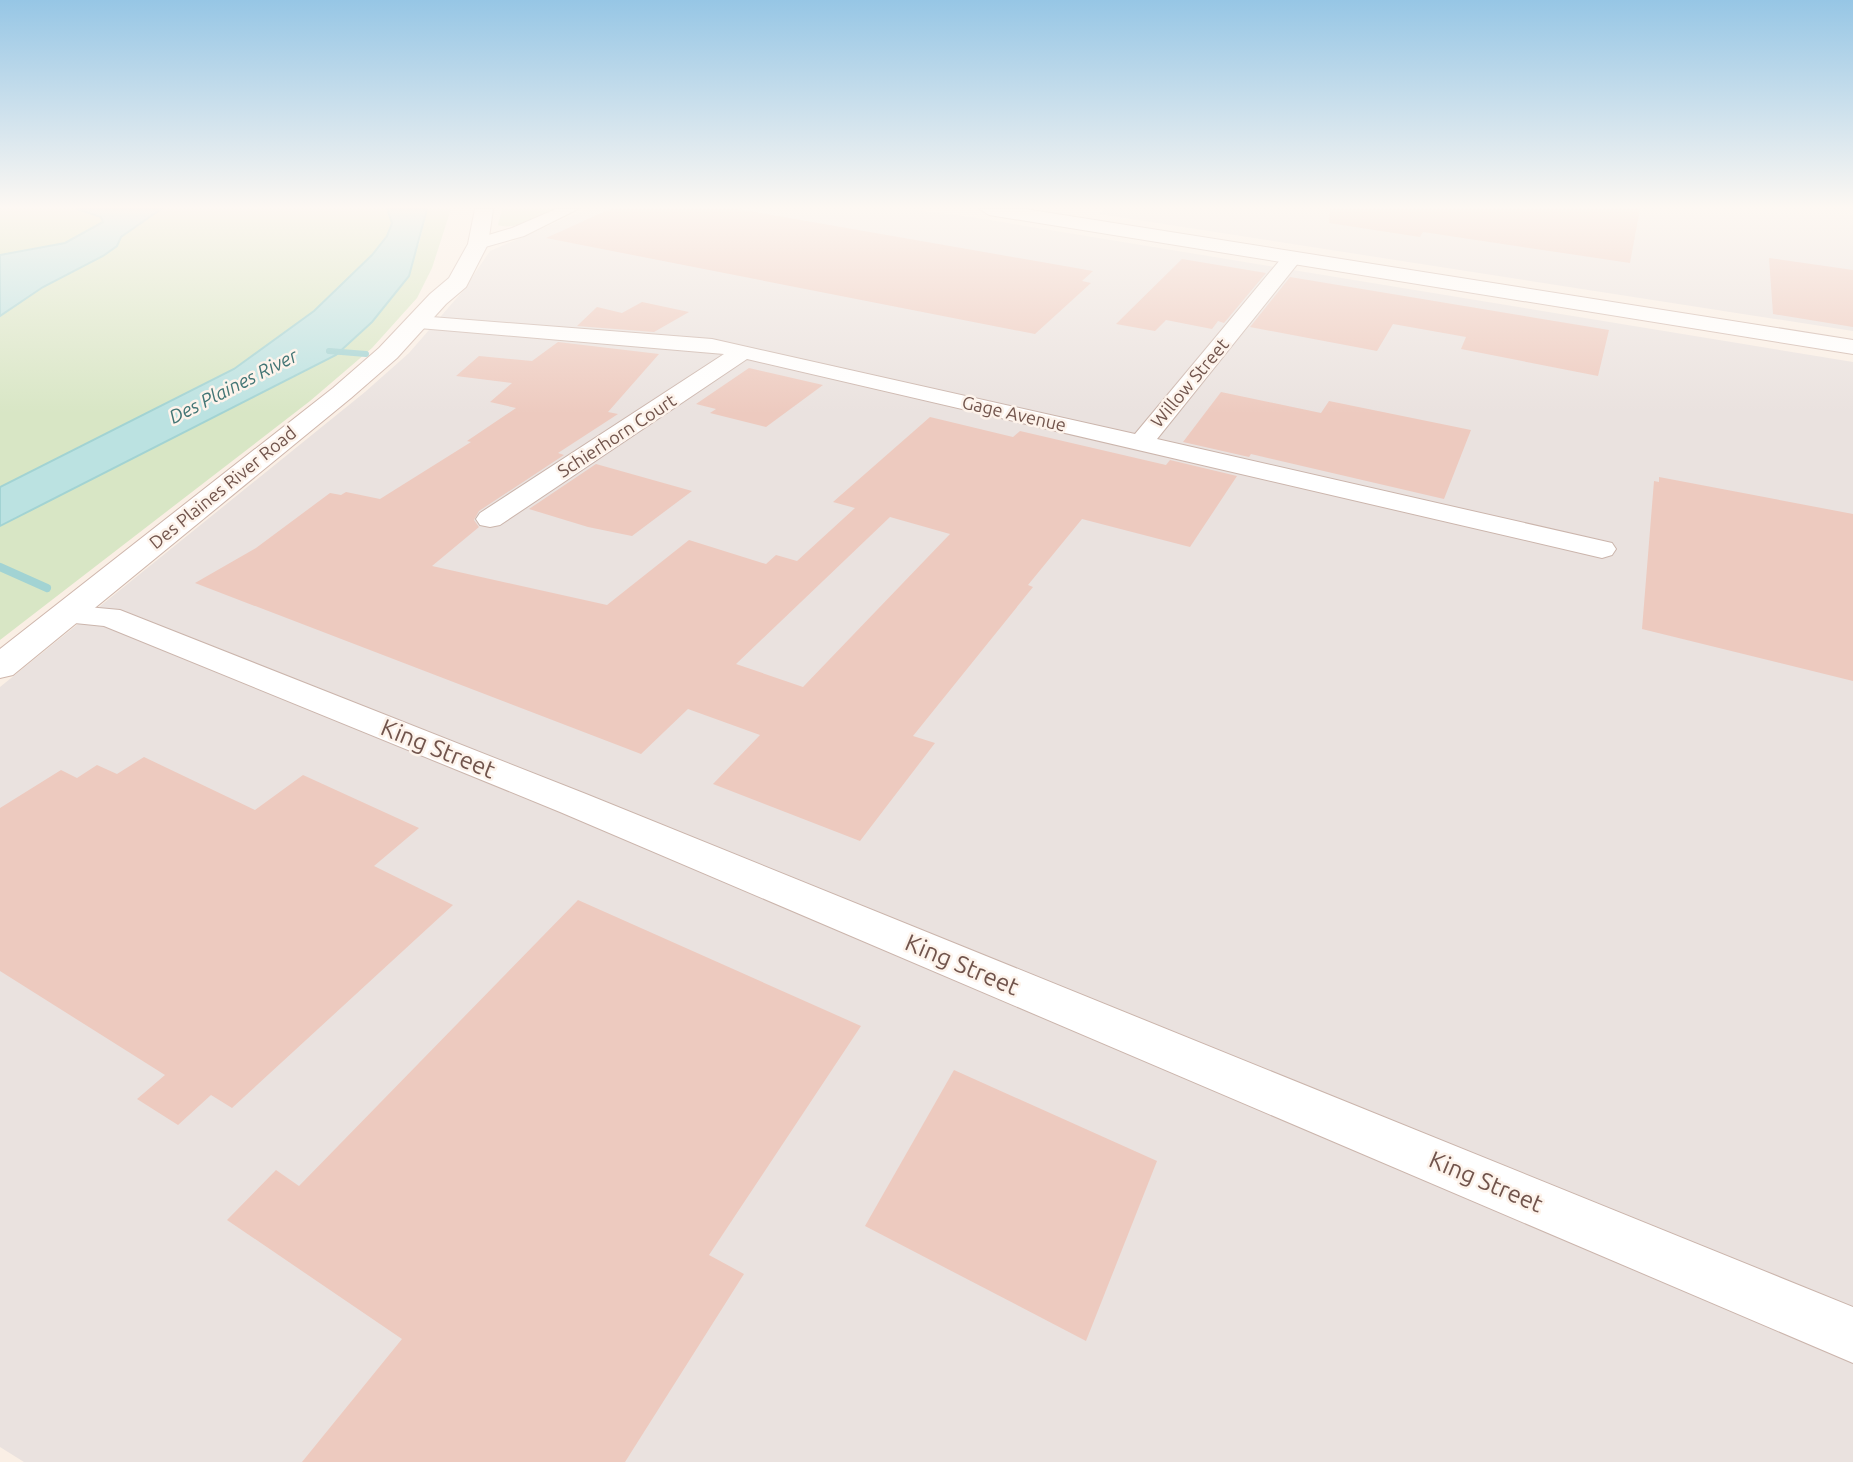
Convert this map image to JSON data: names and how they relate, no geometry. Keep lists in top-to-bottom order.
{
  "streets": {
    "main road": ["Des Plaines River Road"],
    "street": [
      "Willow Street",
      "Gage Avenue",
      "Schierhorn Court",
      "King Street"
    ]
  },
  "crossings": [
    ["Willow Street", "Gage Avenue"],
    ["Gage Avenue", "Schierhorn Court"],
    ["Gage Avenue", "Des Plaines River Road"],
    ["Des Plaines River Road", "King Street"]
  ],
  "water": ["Des Plaines River"]
}
